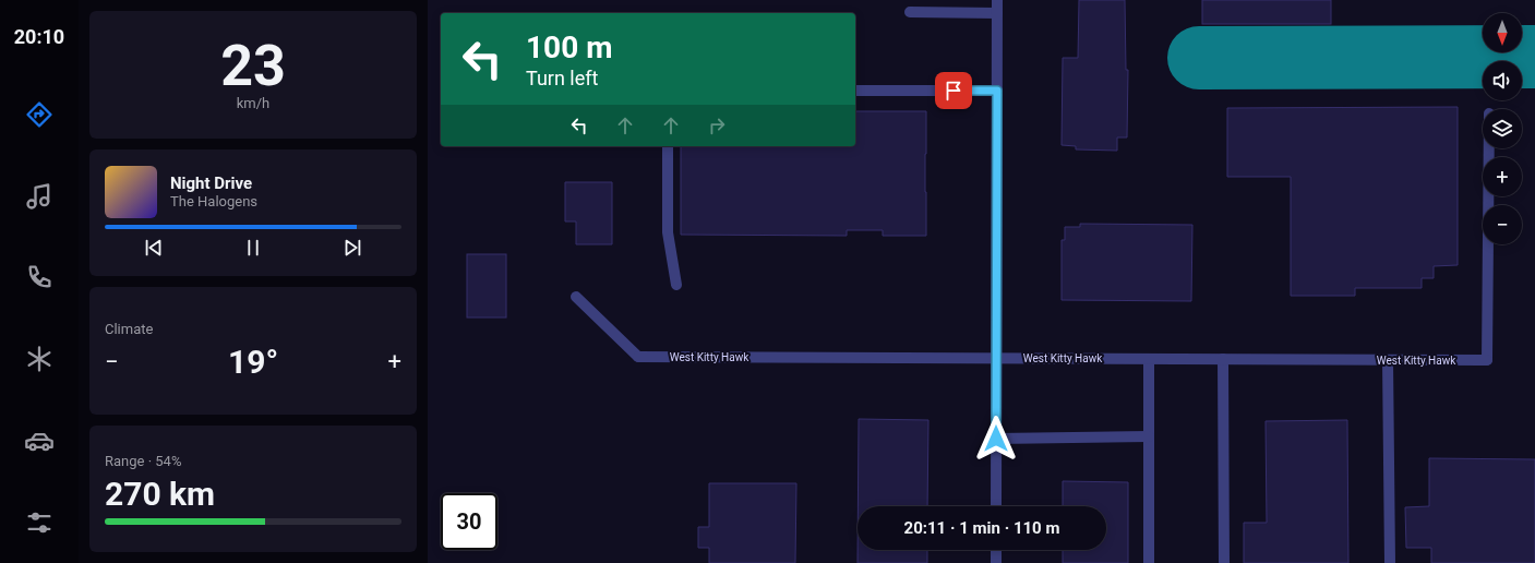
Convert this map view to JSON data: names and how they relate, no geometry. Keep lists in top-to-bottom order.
{
  "streets": {
    "street": ["West Kitty Hawk"]
  },
  "north": "bottom",
  "page": {
    "tabs": "20:10",
    "tile": [
      ["23", "km/h"],
      "Climate",
      ["Range · 54%", "270 km"]
    ],
    "map_buttons": ["+", "−"],
    "turn": ["100 m", "Turn left"],
    "song": ["Night Drive", "The Halogens"],
    "heat": ["−", "19°", "+"],
    "limit": "30",
    "trip": "20:11 · 1 min · 110 m"
  }
}
